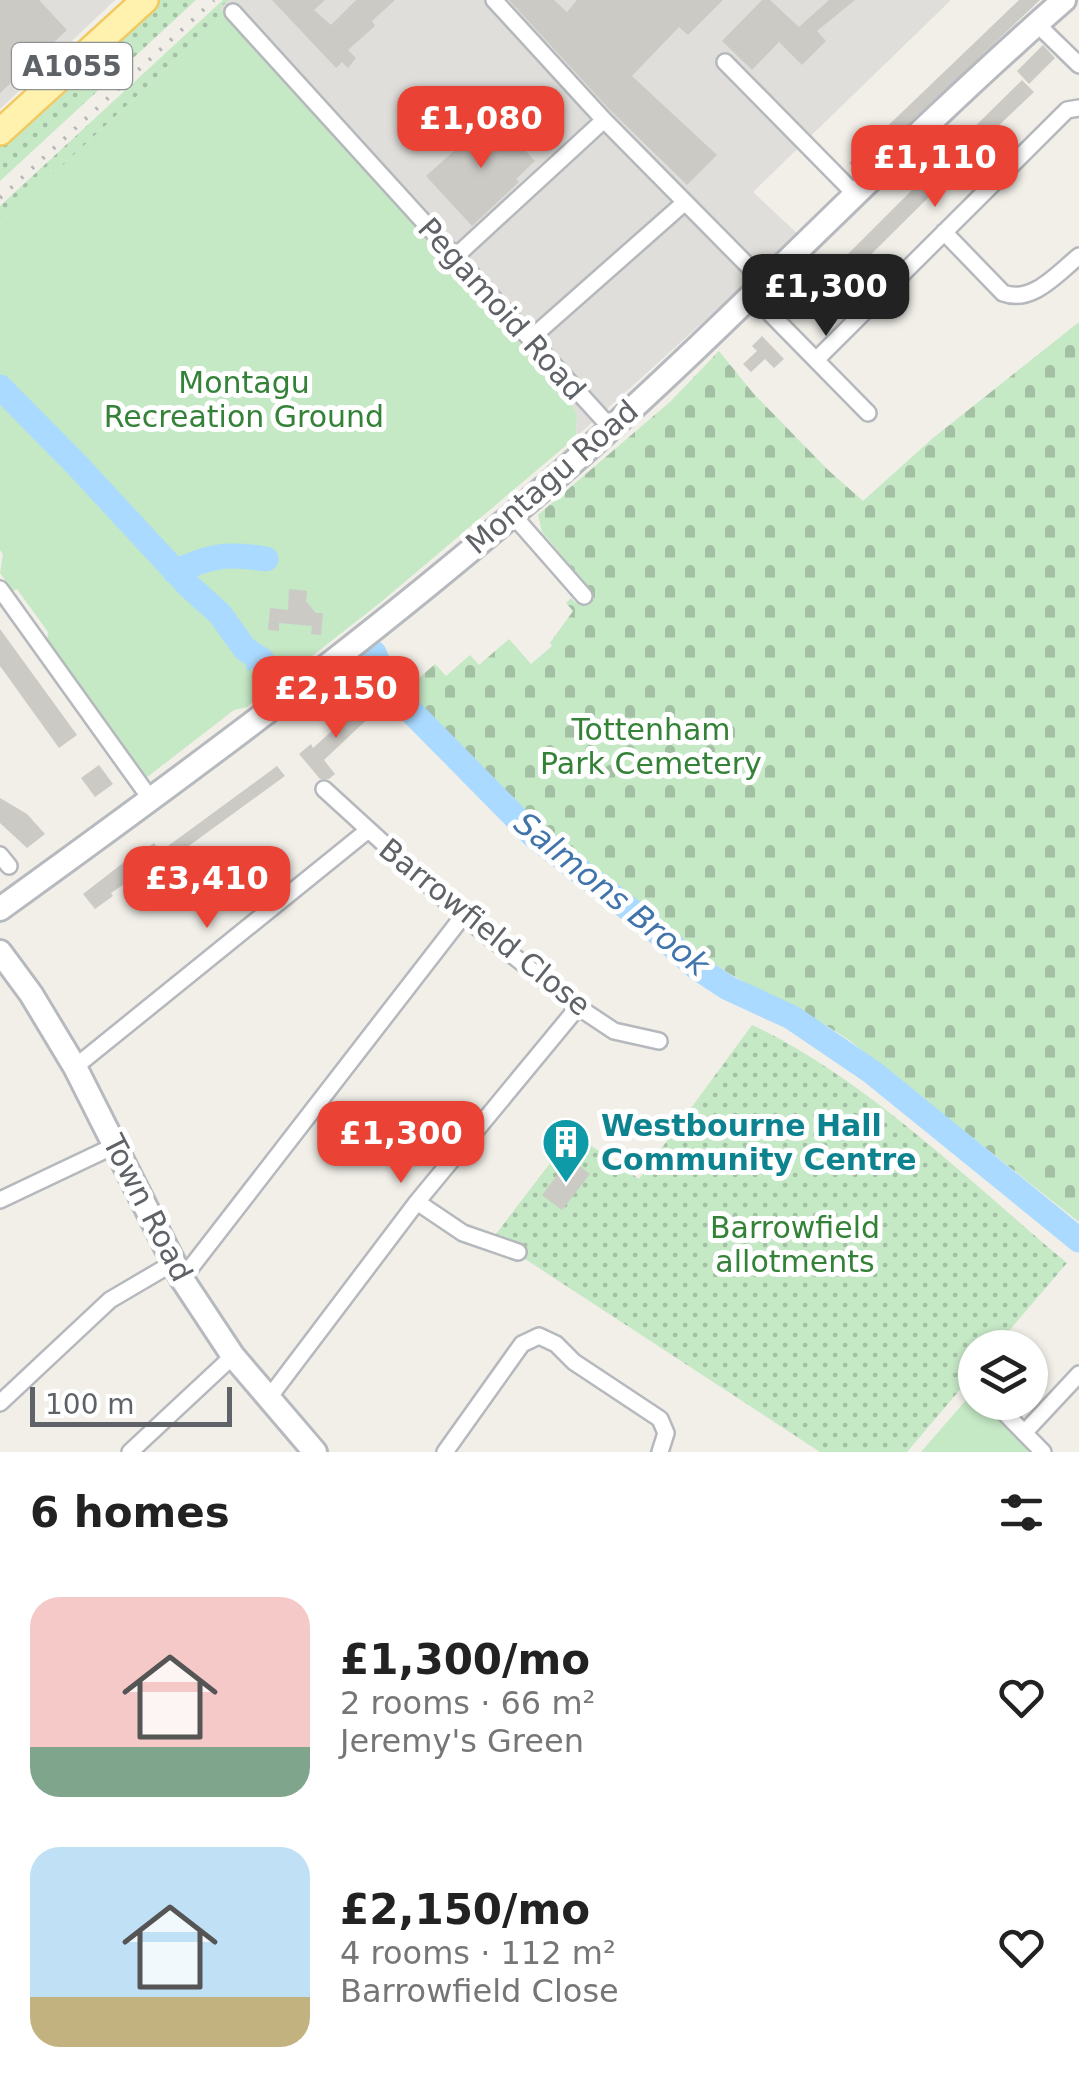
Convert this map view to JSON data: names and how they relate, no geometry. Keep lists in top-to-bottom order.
{
  "streets": {
    "main road": ["A1055", "Montagu Road", "Town Road"],
    "street": ["Pegamoid Road", "Barrowfield Close"]
  },
  "crossings": [
    ["Pegamoid Road", "Montagu Road"]
  ],
  "water": ["Salmons Brook"],
  "parks": ["Montagu Recreation Ground", "Tottenham Park Cemetery", "Barrowfield allotments"],
  "places": {
    "building": ["Westbourne Hall Community Centre"]
  },
  "scale_bar": "100 m",
  "page": {
    "price": [
      "£1,080",
      "£1,110",
      "£1,300",
      "£2,150",
      "£3,410",
      "£1,300"
    ],
    "scale": "100 m",
    "heading": "6 homes",
    "list": [
      {
        "name": "£1,300/mo",
        "note": "2 rooms · 66 m² · Jeremy's Green"
      },
      {
        "name": "£2,150/mo",
        "note": "4 rooms · 112 m² · Barrowfield Close"
      }
    ]
  }
}
